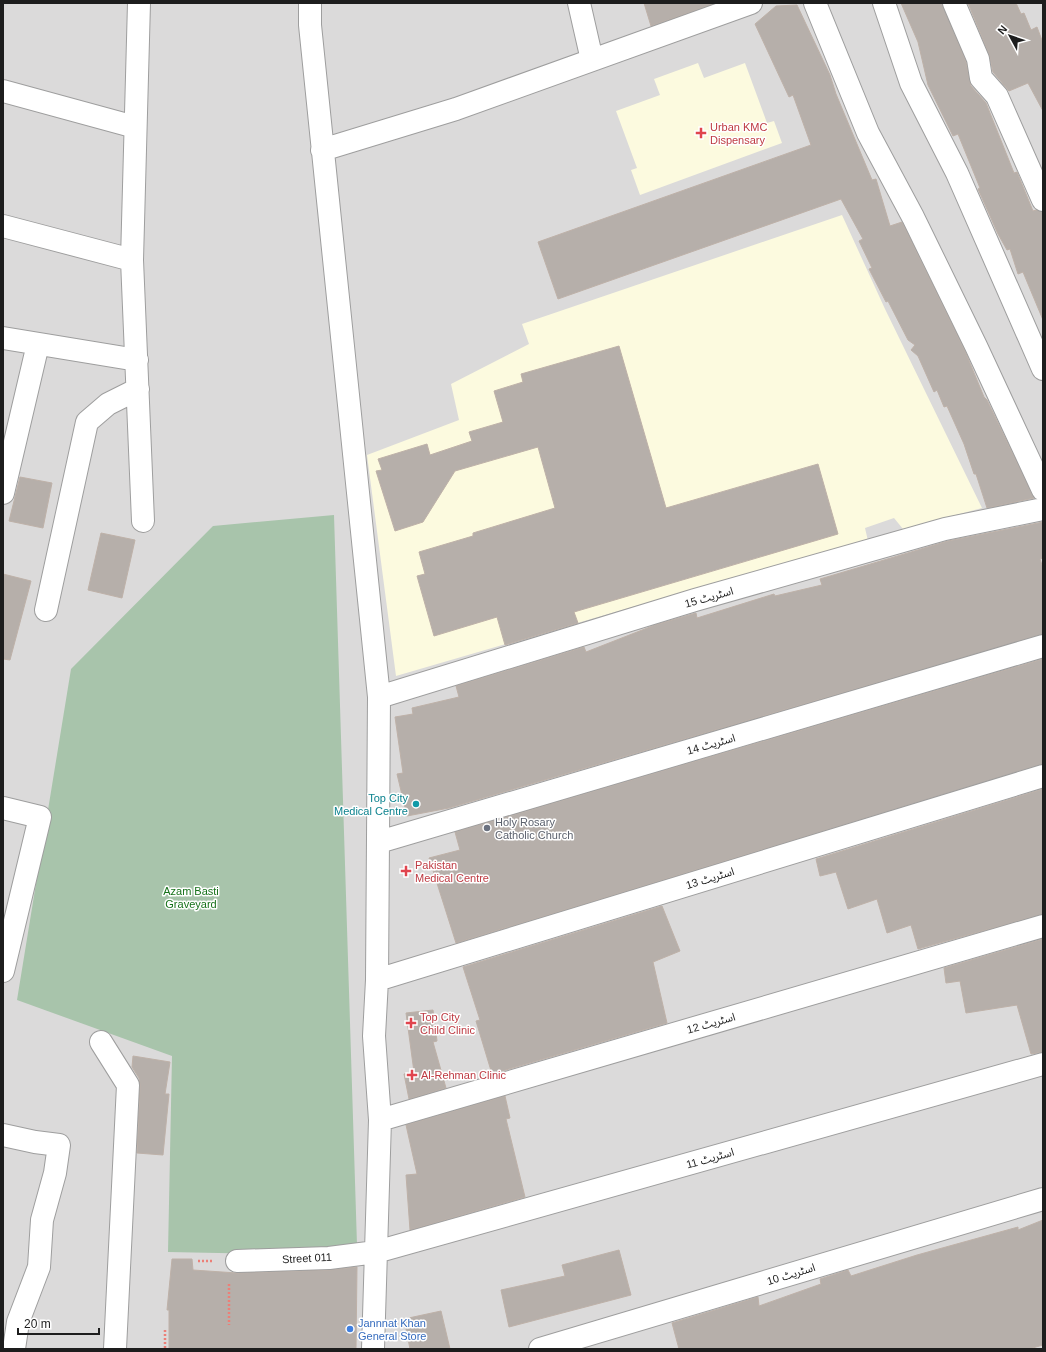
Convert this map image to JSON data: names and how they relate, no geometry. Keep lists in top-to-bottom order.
{
  "streets": {
    "street": [
      "اسٹریٹ 15",
      "اسٹریٹ 14",
      "اسٹریٹ 13",
      "اسٹریٹ 12",
      "اسٹریٹ 11",
      "Street 011",
      "اسٹریٹ 10"
    ]
  },
  "crossings": [
    ["اسٹریٹ 11", "Street 011"]
  ],
  "parks": ["Azam Basti Graveyard"],
  "places": {
    "health": [
      "Urban KMC Dispensary",
      "Pakistan Medical Centre",
      "Top City Child Clinic",
      "Al-Rehman Clinic"
    ],
    "other": ["Top City Medical Centre", "Holy Rosary Catholic Church", "Jannnat Khan General Store"]
  },
  "scale_bar": "20 m",
  "north": "top left"
}
